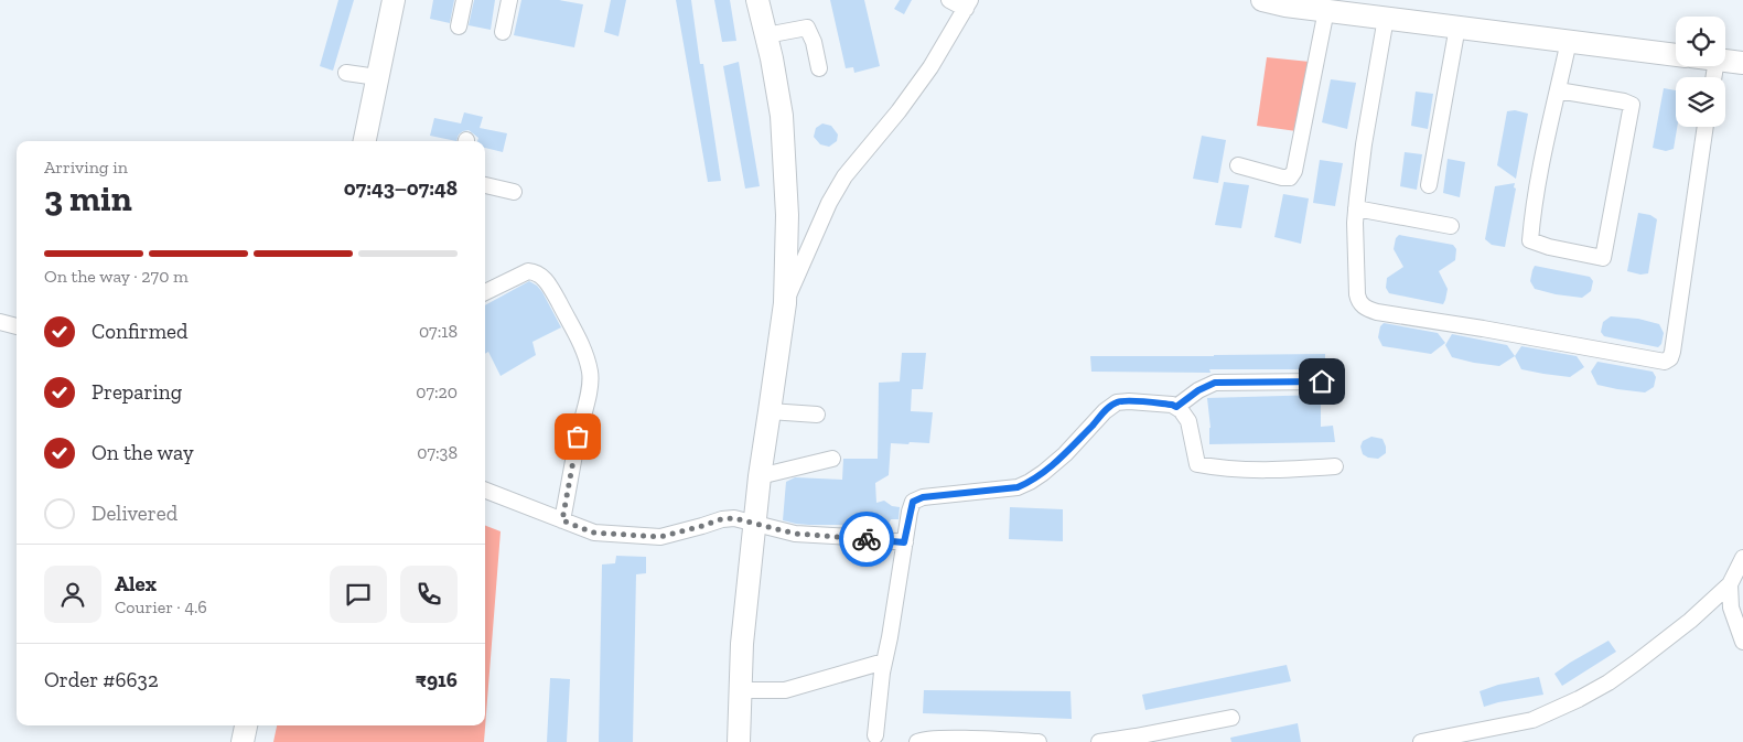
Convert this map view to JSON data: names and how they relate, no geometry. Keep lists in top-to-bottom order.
{
  "page": {
    "heading": ["3 min", "Arriving in", "07:43–07:48"],
    "panel": [
      "Alex",
      "Courier · 4.6",
      "Order #6632",
      "₹916"
    ],
    "bar": "On the way · 270 m",
    "list": [
      ["Confirmed", "07:18"],
      ["Preparing", "07:20"],
      ["On the way", "07:38"],
      "Delivered"
    ]
  }
}
